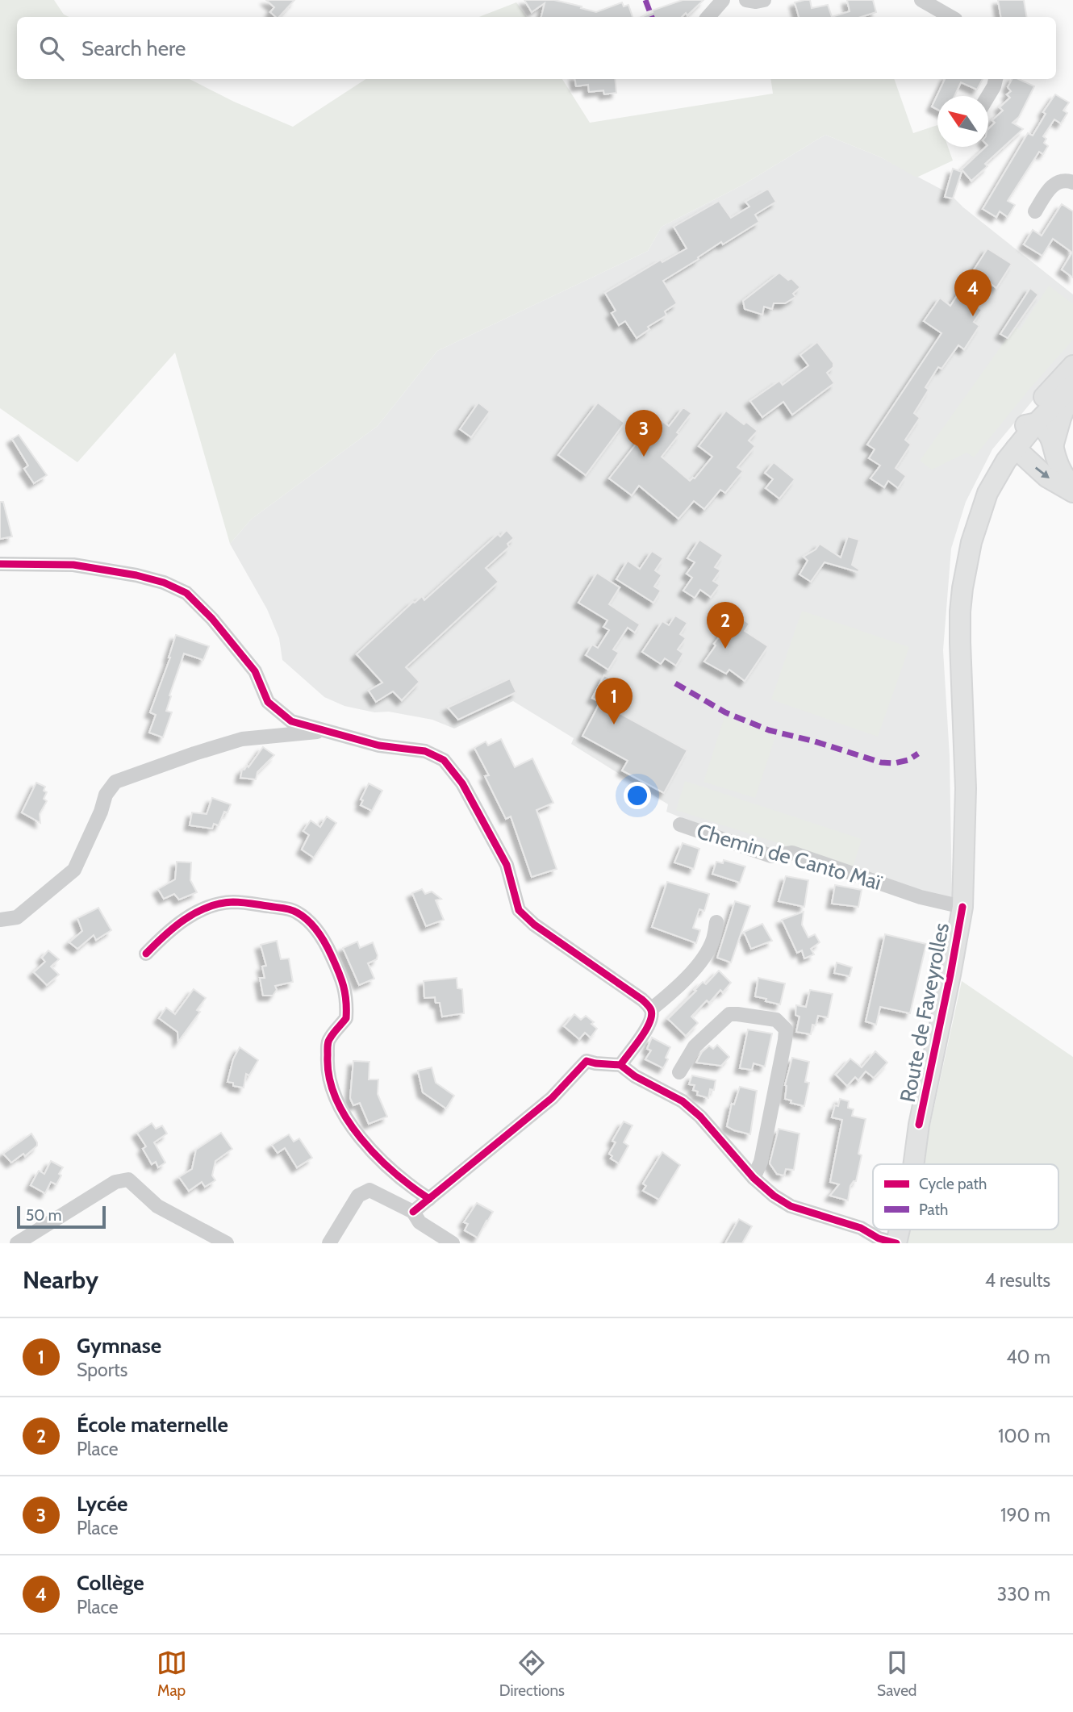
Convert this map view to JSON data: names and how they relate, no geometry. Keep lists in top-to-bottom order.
{
  "streets": {
    "main road": ["Route de Faveyrolles"],
    "street": ["Chemin de Canto Maï"]
  },
  "crossings": [
    ["Chemin de Canto Maï", "Route de Faveyrolles"]
  ],
  "legend": ["Cycle path", "Path"],
  "scale_bar": "50 m",
  "north": "top left",
  "page": {
    "search": "Search here",
    "pins": [
      "4",
      "3",
      "2",
      "1"
    ],
    "scale": "50 m",
    "heading": ["Nearby", "4 results"],
    "list": [
      {
        "mark": "1",
        "name": "Gymnase",
        "note": "Sports",
        "value": "40 m"
      },
      {
        "mark": "2",
        "name": "École maternelle",
        "note": "Place",
        "value": "100 m"
      },
      {
        "mark": "3",
        "name": "Lycée",
        "note": "Place",
        "value": "190 m"
      },
      {
        "mark": "4",
        "name": "Collège",
        "note": "Place",
        "value": "330 m"
      }
    ],
    "nav": ["Map", "Directions", "Saved"]
  }
}
